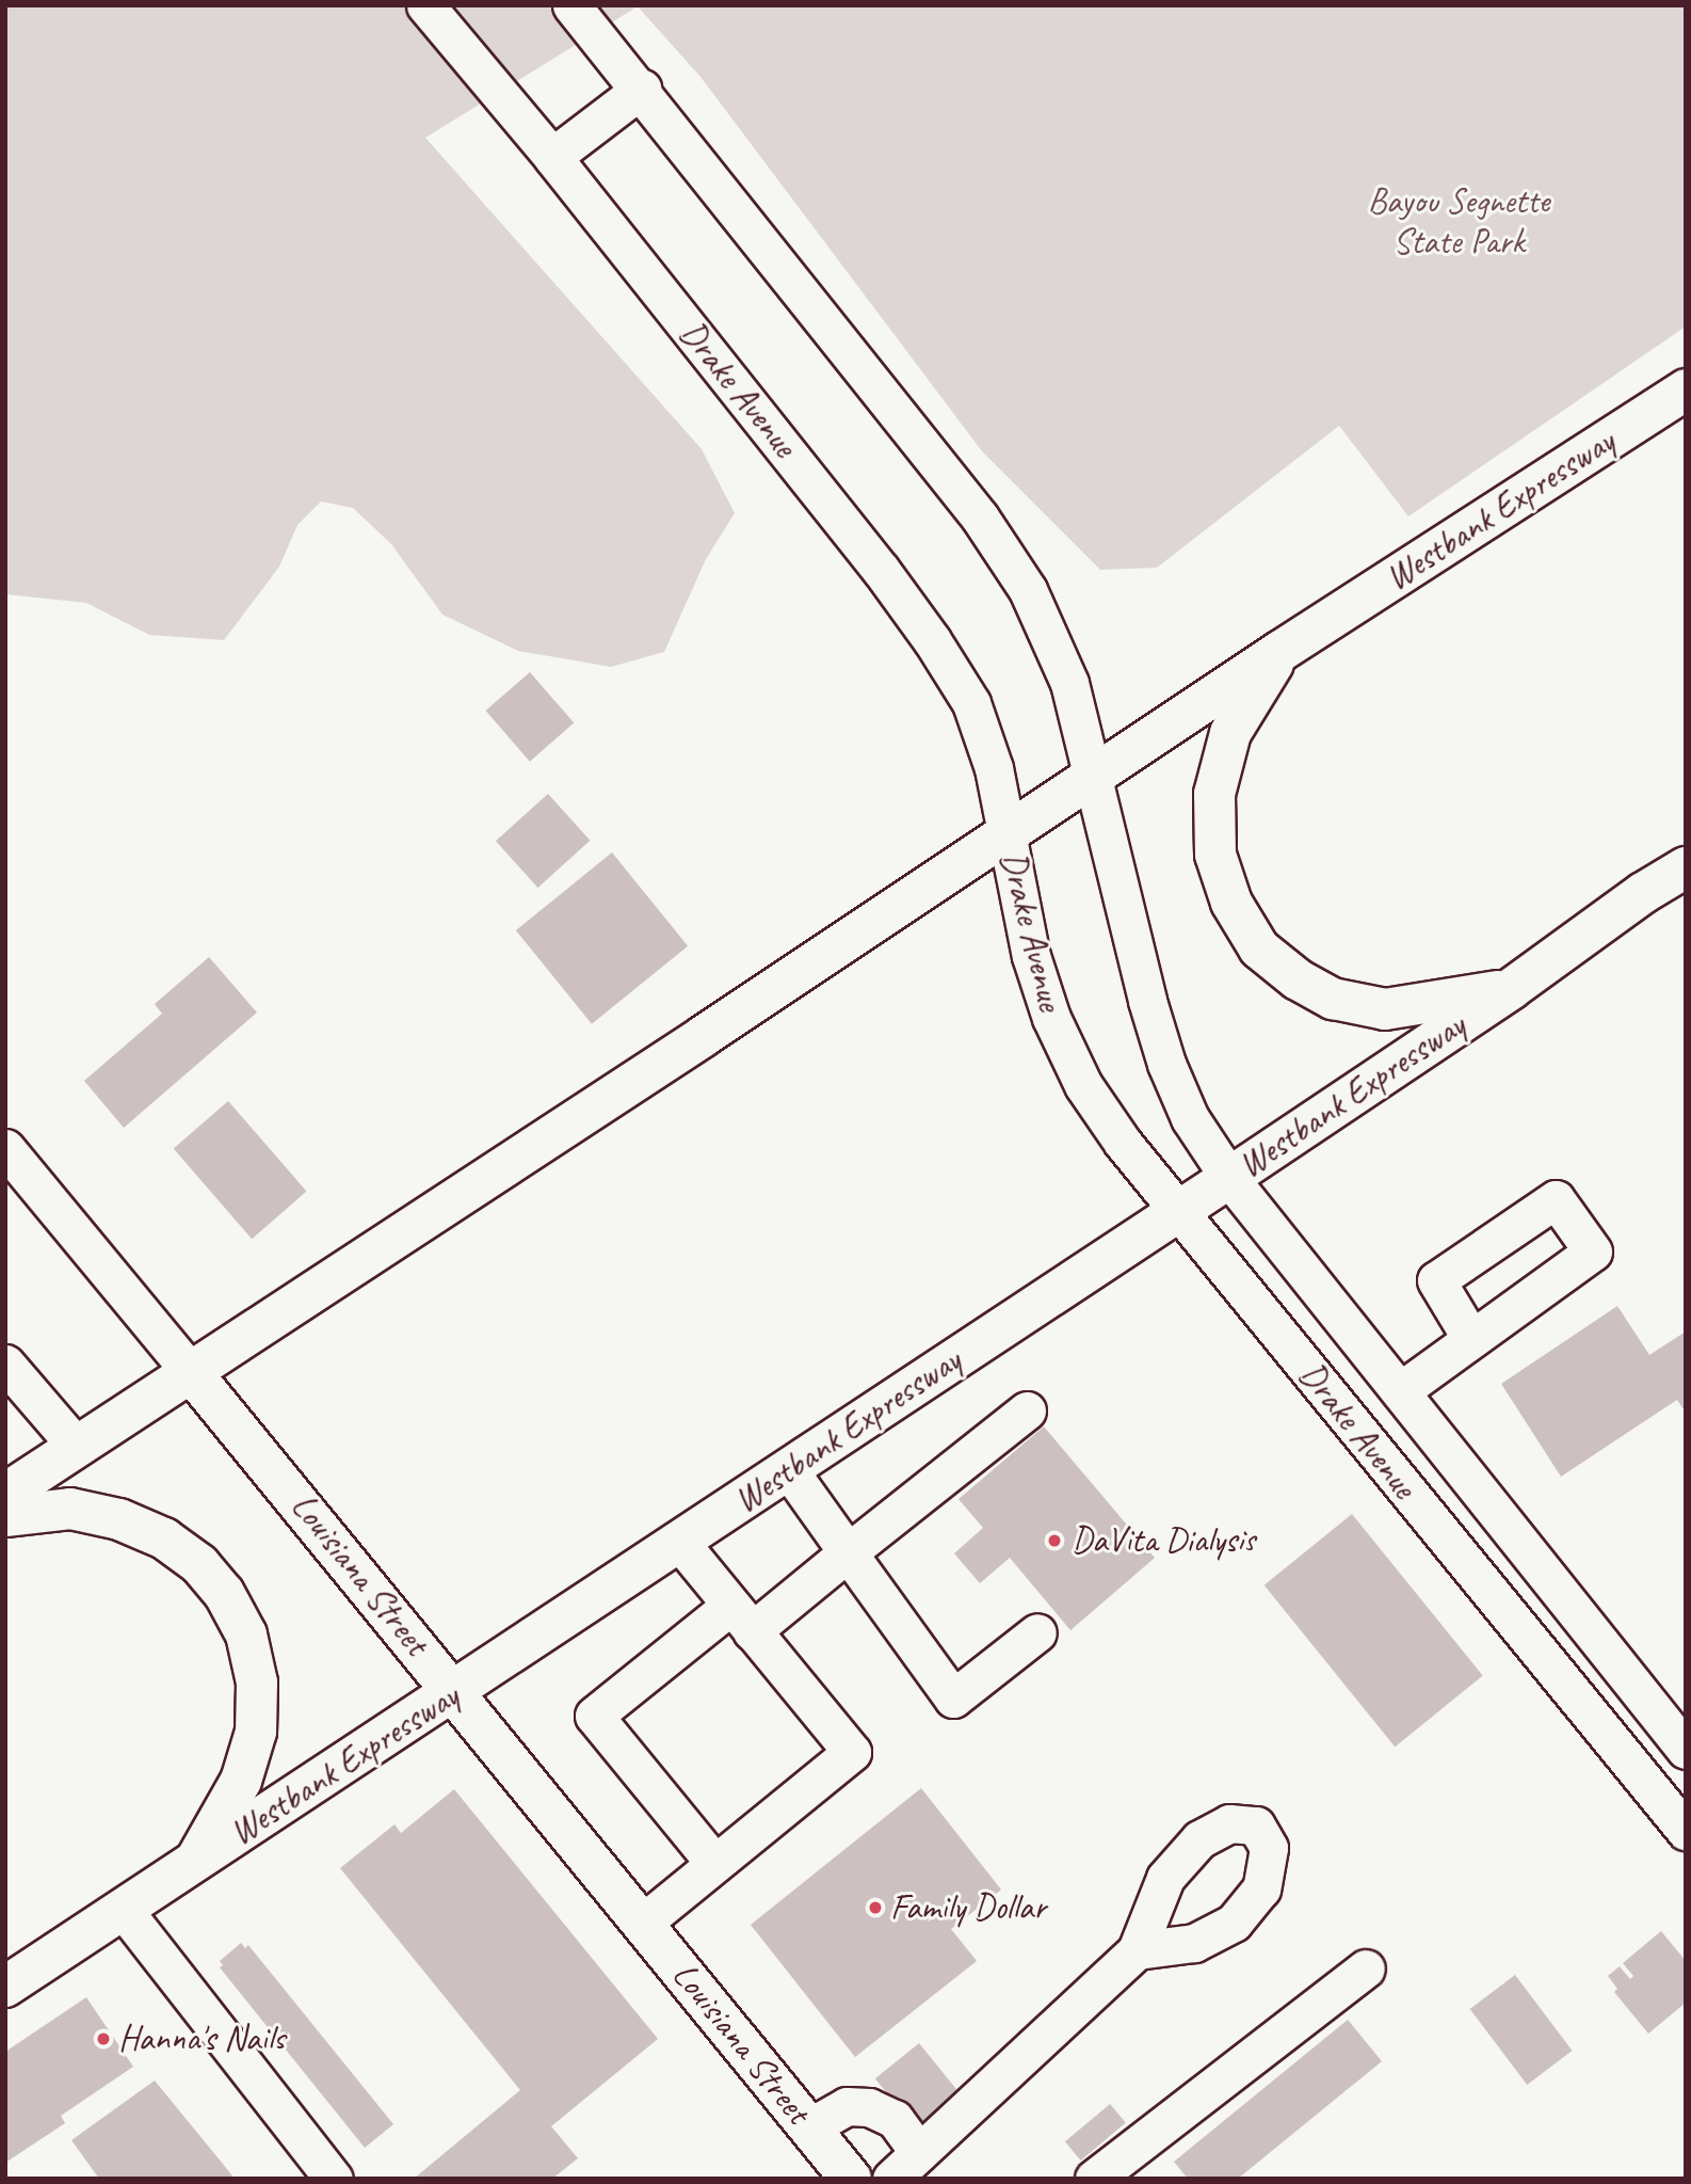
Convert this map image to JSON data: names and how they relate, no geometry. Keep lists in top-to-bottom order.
{
  "streets": {
    "main road": ["Westbank Expressway", "Louisiana Street"],
    "street": ["Drake Avenue"]
  },
  "crossings": [
    ["Drake Avenue", "Westbank Expressway"],
    ["Westbank Expressway", "Louisiana Street"]
  ],
  "parks": ["Bayou Segnette State Park"],
  "places": ["DaVita Dialysis", "Family Dollar", "Hanna's Nails"]
}
